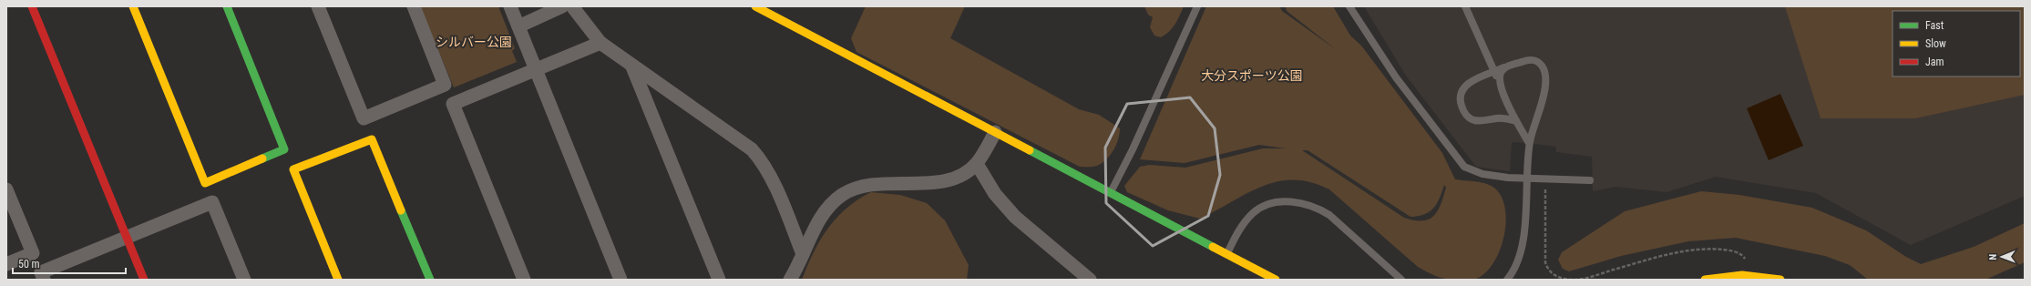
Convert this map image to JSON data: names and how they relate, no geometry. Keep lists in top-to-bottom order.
{
  "parks": ["シルバー公園", "大分スポーツ公園"],
  "legend": ["Fast", "Slow", "Jam"],
  "scale_bar": "50 m",
  "north": "left"
}
